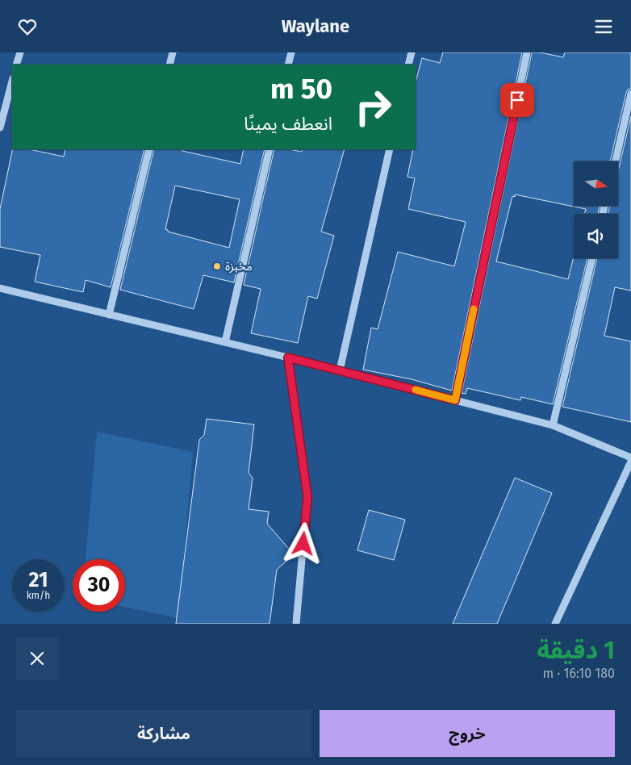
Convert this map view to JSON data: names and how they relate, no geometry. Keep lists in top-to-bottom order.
{
  "places": ["مخبزة"],
  "north": "right",
  "page": {
    "header": "Waylane",
    "turn": ["50 m", "انعطف يمينًا"],
    "speed": "21 km/h",
    "limit": "30",
    "heading": ["1 دقيقة", "180 m · 16:10"],
    "buttons": ["خروج", "مشاركة"]
  }
}
